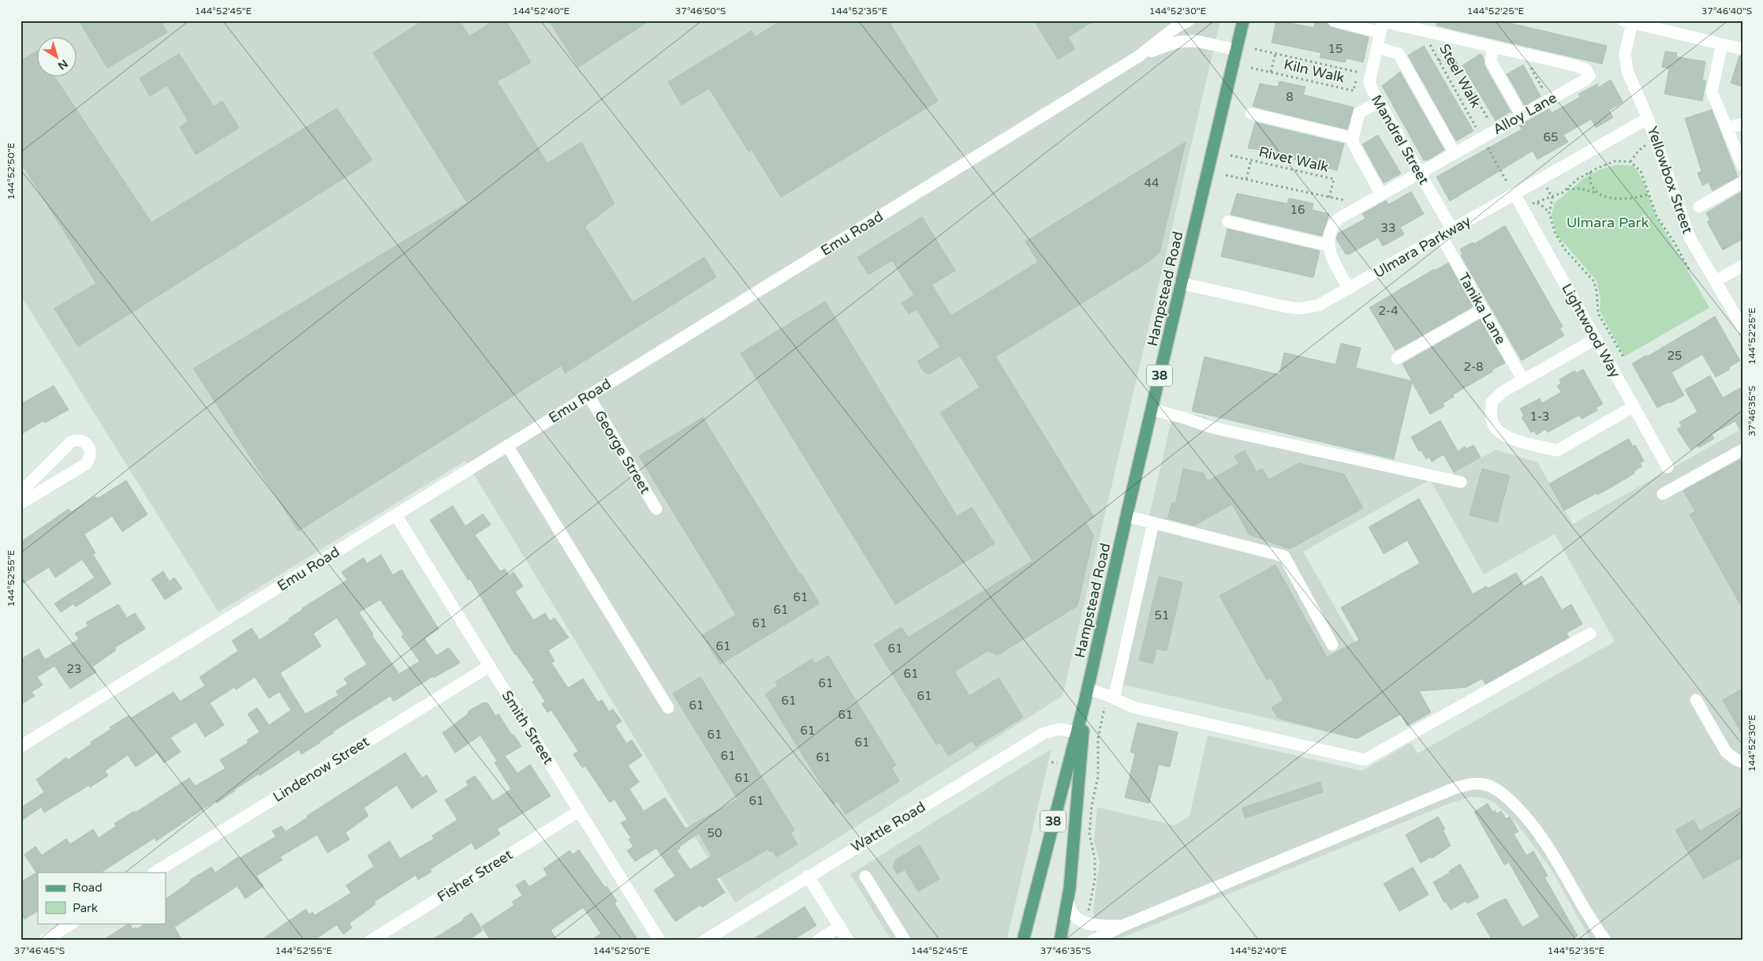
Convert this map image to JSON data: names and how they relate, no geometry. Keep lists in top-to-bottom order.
{
  "streets": {
    "main road": ["Hampstead Road", "38"],
    "street": [
      "Alloy Lane",
      "Mandrel Street",
      "Yellowbox Street",
      "Emu Road",
      "Ulmara Parkway",
      "Tanika Lane",
      "Lightwood Way",
      "George Street",
      "Smith Street",
      "Lindenow Street",
      "Wattle Road",
      "Fisher Street"
    ],
    "path": ["Kiln Walk", "Steel Walk", "Rivet Walk"]
  },
  "crossings": [
    ["Steel Walk", "Alloy Lane"],
    ["Alloy Lane", "Mandrel Street"],
    ["Mandrel Street", "Ulmara Parkway"],
    ["Yellowbox Street", "Ulmara Parkway"],
    ["Emu Road", "Hampstead Road"],
    ["Emu Road", "George Street"],
    ["Emu Road", "Smith Street"],
    ["Ulmara Parkway", "Hampstead Road"],
    ["Ulmara Parkway", "Tanika Lane"],
    ["Ulmara Parkway", "Lightwood Way"],
    ["Hampstead Road", "Wattle Road"],
    ["Smith Street", "Lindenow Street"],
    ["Smith Street", "Fisher Street"]
  ],
  "parks": ["Ulmara Park"],
  "house_numbers": [
    "15",
    "8",
    "65",
    "44",
    "16",
    "33",
    "2-4",
    "25",
    "2-8",
    "1-3",
    "61",
    "61",
    "51",
    "61",
    "61",
    "61",
    "23",
    "61",
    "61",
    "61",
    "61",
    "61",
    "61",
    "61",
    "61",
    "61",
    "61",
    "61",
    "61",
    "61",
    "50"
  ],
  "legend": ["Road", "Park"],
  "north": "bottom right",
  "coordinates": [
    "144°52'45\"E",
    "144°52'40\"E",
    "37°46'50\"S",
    "144°52'35\"E",
    "144°52'30\"E",
    "144°52'25\"E",
    "37°46'40\"S",
    "144°52'50\"E",
    "37°46'35\"S",
    "144°52'55\"E",
    "37°46'45\"S"
  ]
}
